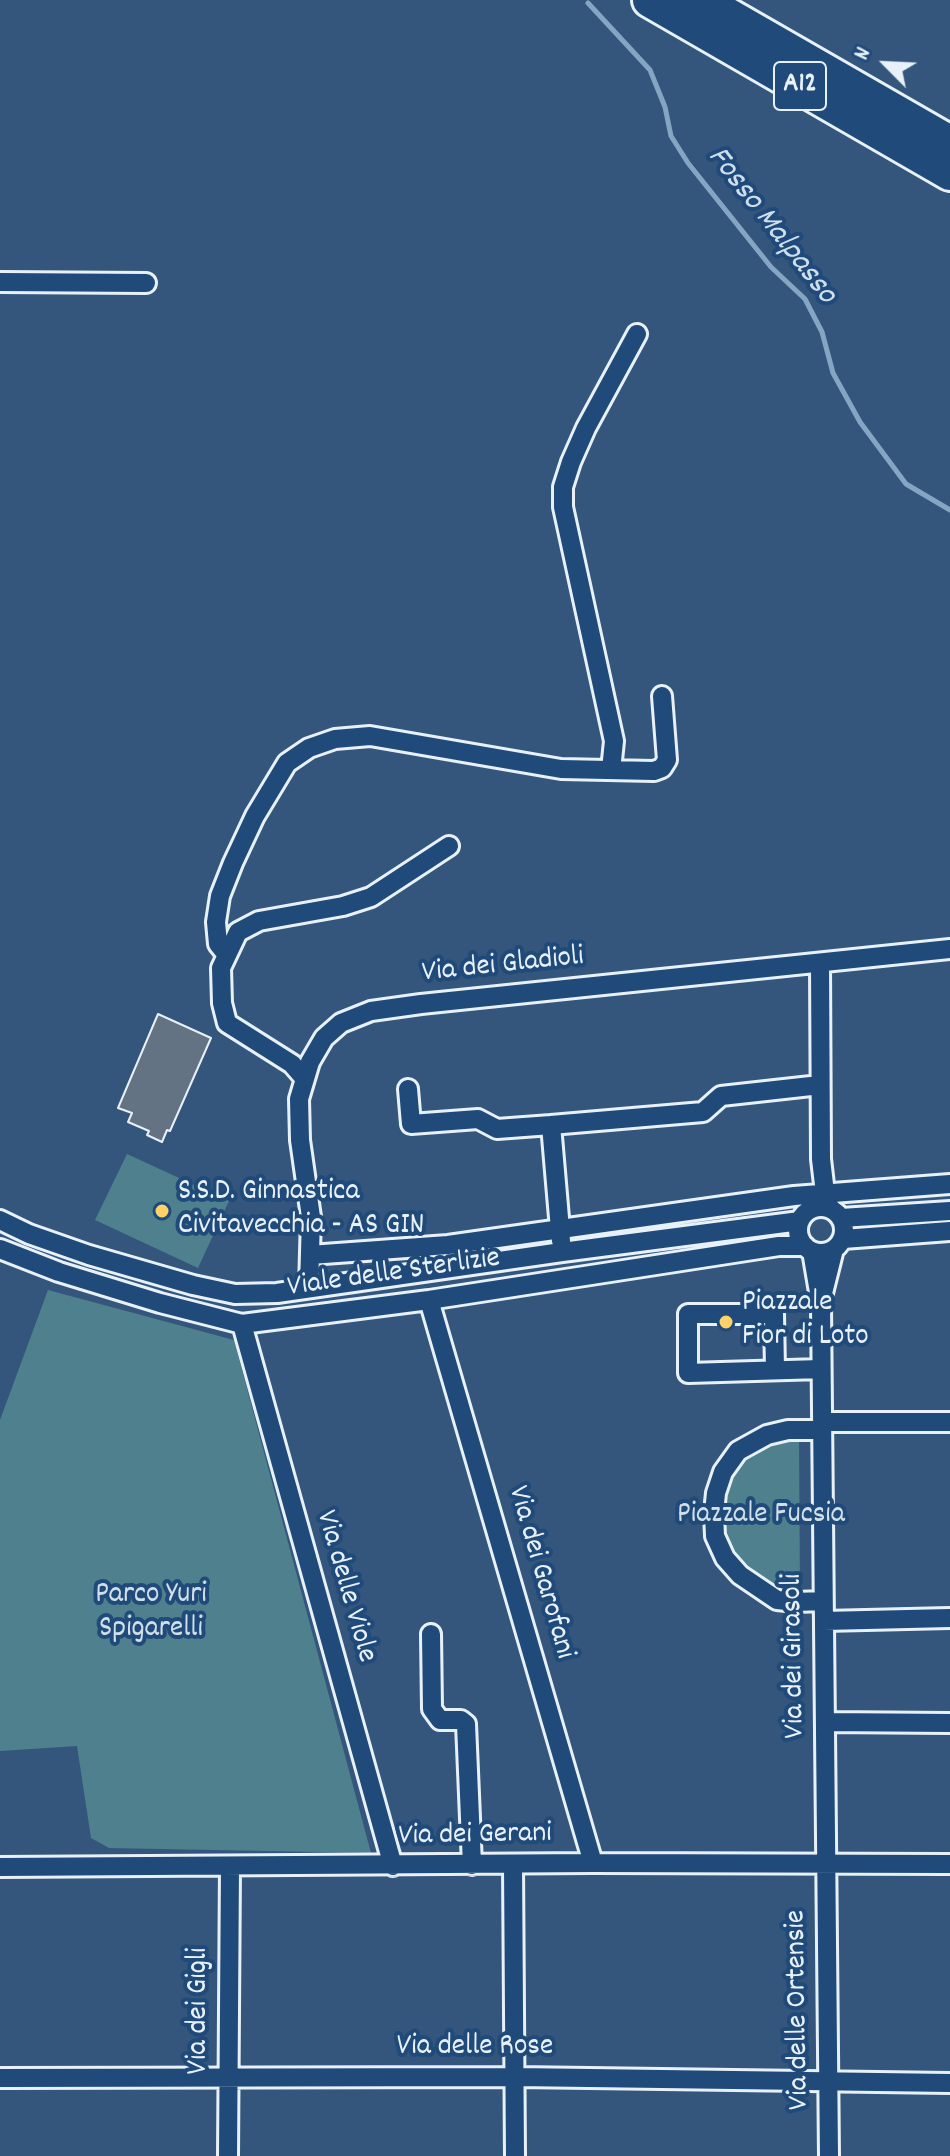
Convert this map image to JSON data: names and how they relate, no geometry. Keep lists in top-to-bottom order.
{
  "streets": {
    "highway": ["A12"],
    "street": [
      "Via dei Gladioli",
      "Viale delle Sterlizie",
      "Via dei Garofani",
      "Via delle Viole",
      "Via dei Girasoli",
      "Via dei Gerani",
      "Via delle Ortensie",
      "Via dei Gigli",
      "Via delle Rose"
    ]
  },
  "crossings": [
    ["Via dei Gladioli", "Viale delle Sterlizie"],
    ["Viale delle Sterlizie", "Via dei Garofani"],
    ["Viale delle Sterlizie", "Via delle Viole"],
    ["Viale delle Sterlizie", "Via dei Girasoli"],
    ["Via dei Garofani", "Via dei Gerani"],
    ["Via delle Viole", "Via dei Gerani"],
    ["Via dei Girasoli", "Via dei Gerani"],
    ["Via dei Girasoli", "Via delle Ortensie"],
    ["Via dei Gerani", "Via delle Ortensie"],
    ["Via dei Gerani", "Via dei Gigli"],
    ["Via delle Ortensie", "Via delle Rose"],
    ["Via dei Gigli", "Via delle Rose"]
  ],
  "water": ["Fosso Malpasso"],
  "parks": ["Piazzale Fucsia", "Parco Yuri Spigarelli"],
  "places": ["S.S.D. Ginnastica Civitavecchia - AS GIN", "Piazzale Fior di Loto"],
  "north": "top left"
}
